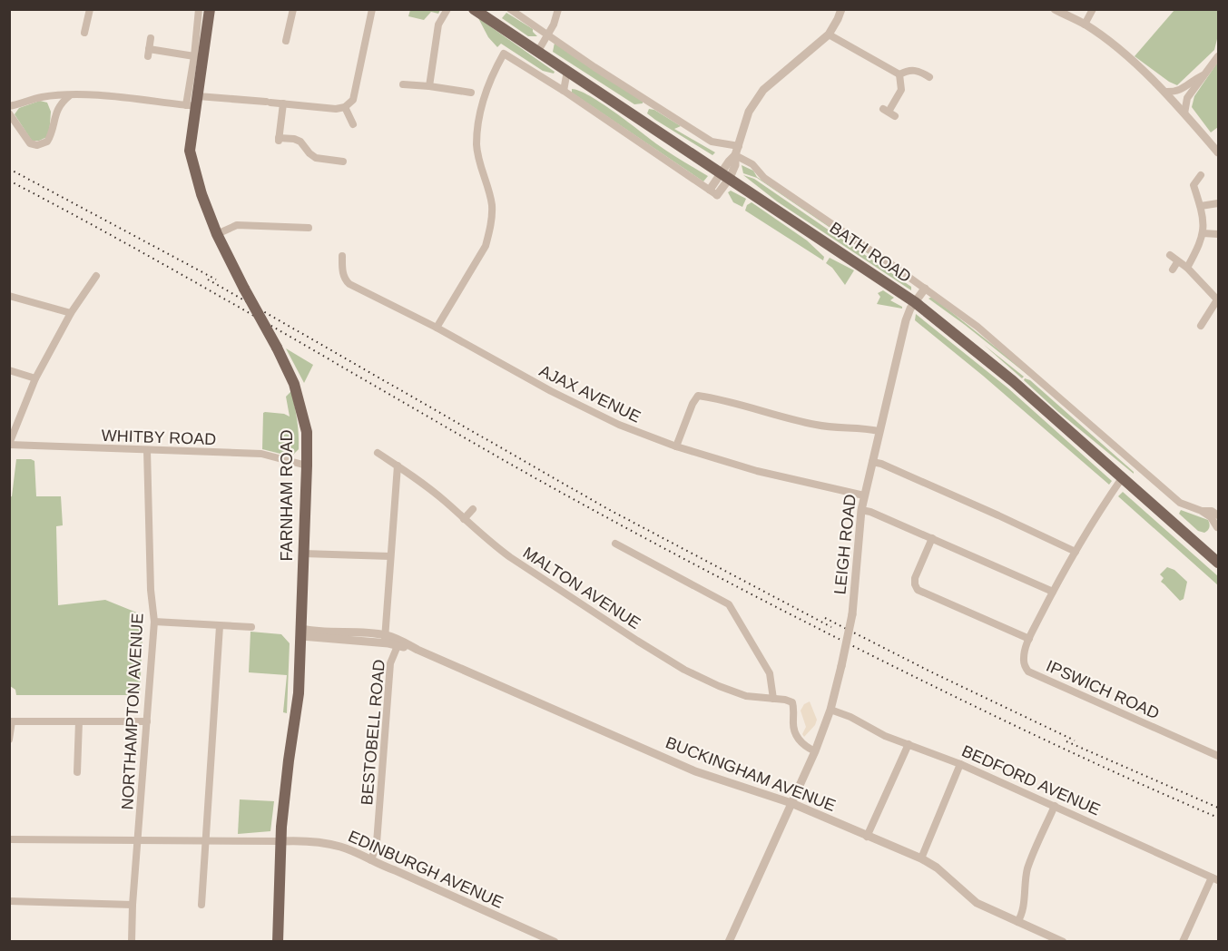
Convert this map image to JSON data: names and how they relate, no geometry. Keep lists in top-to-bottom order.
{
  "streets": {
    "main road": ["BATH ROAD", "FARNHAM ROAD"],
    "street": [
      "AJAX AVENUE",
      "WHITBY ROAD",
      "LEIGH ROAD",
      "MALTON AVENUE",
      "IPSWICH ROAD",
      "NORTHAMPTON AVENUE",
      "BESTOBELL ROAD",
      "BUCKINGHAM AVENUE",
      "BEDFORD AVENUE",
      "EDINBURGH AVENUE"
    ]
  },
  "crossings": [
    ["BATH ROAD", "LEIGH ROAD"],
    ["BATH ROAD", "IPSWICH ROAD"],
    ["AJAX AVENUE", "LEIGH ROAD"],
    ["WHITBY ROAD", "FARNHAM ROAD"],
    ["WHITBY ROAD", "NORTHAMPTON AVENUE"],
    ["FARNHAM ROAD", "BUCKINGHAM AVENUE"],
    ["FARNHAM ROAD", "EDINBURGH AVENUE"],
    ["LEIGH ROAD", "MALTON AVENUE"],
    ["LEIGH ROAD", "BUCKINGHAM AVENUE"],
    ["LEIGH ROAD", "BEDFORD AVENUE"],
    ["BESTOBELL ROAD", "BUCKINGHAM AVENUE"],
    ["BESTOBELL ROAD", "EDINBURGH AVENUE"]
  ]
}
